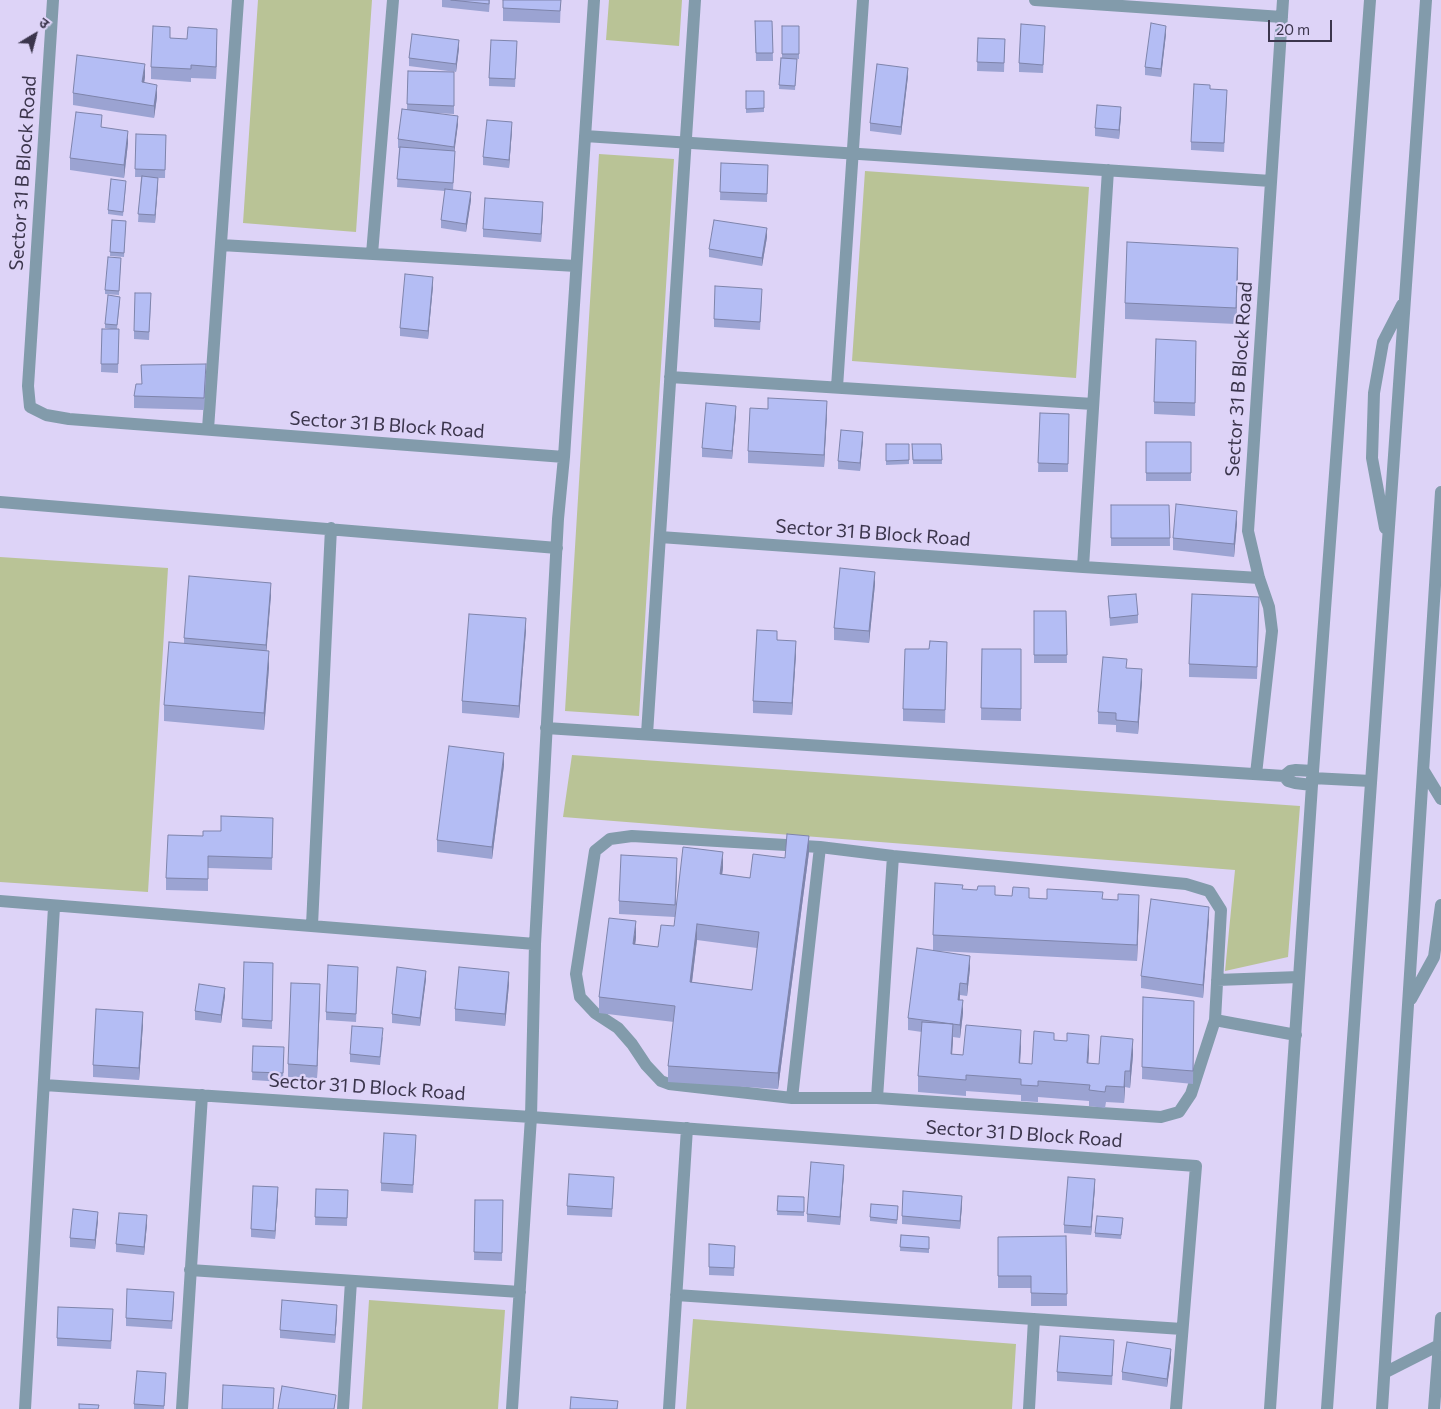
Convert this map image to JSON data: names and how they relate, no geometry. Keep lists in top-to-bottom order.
{
  "streets": {
    "street": ["Sector 31 B Block Road", "Sector 31 D Block Road"]
  },
  "scale_bar": "20 m",
  "north": "top right"
}
